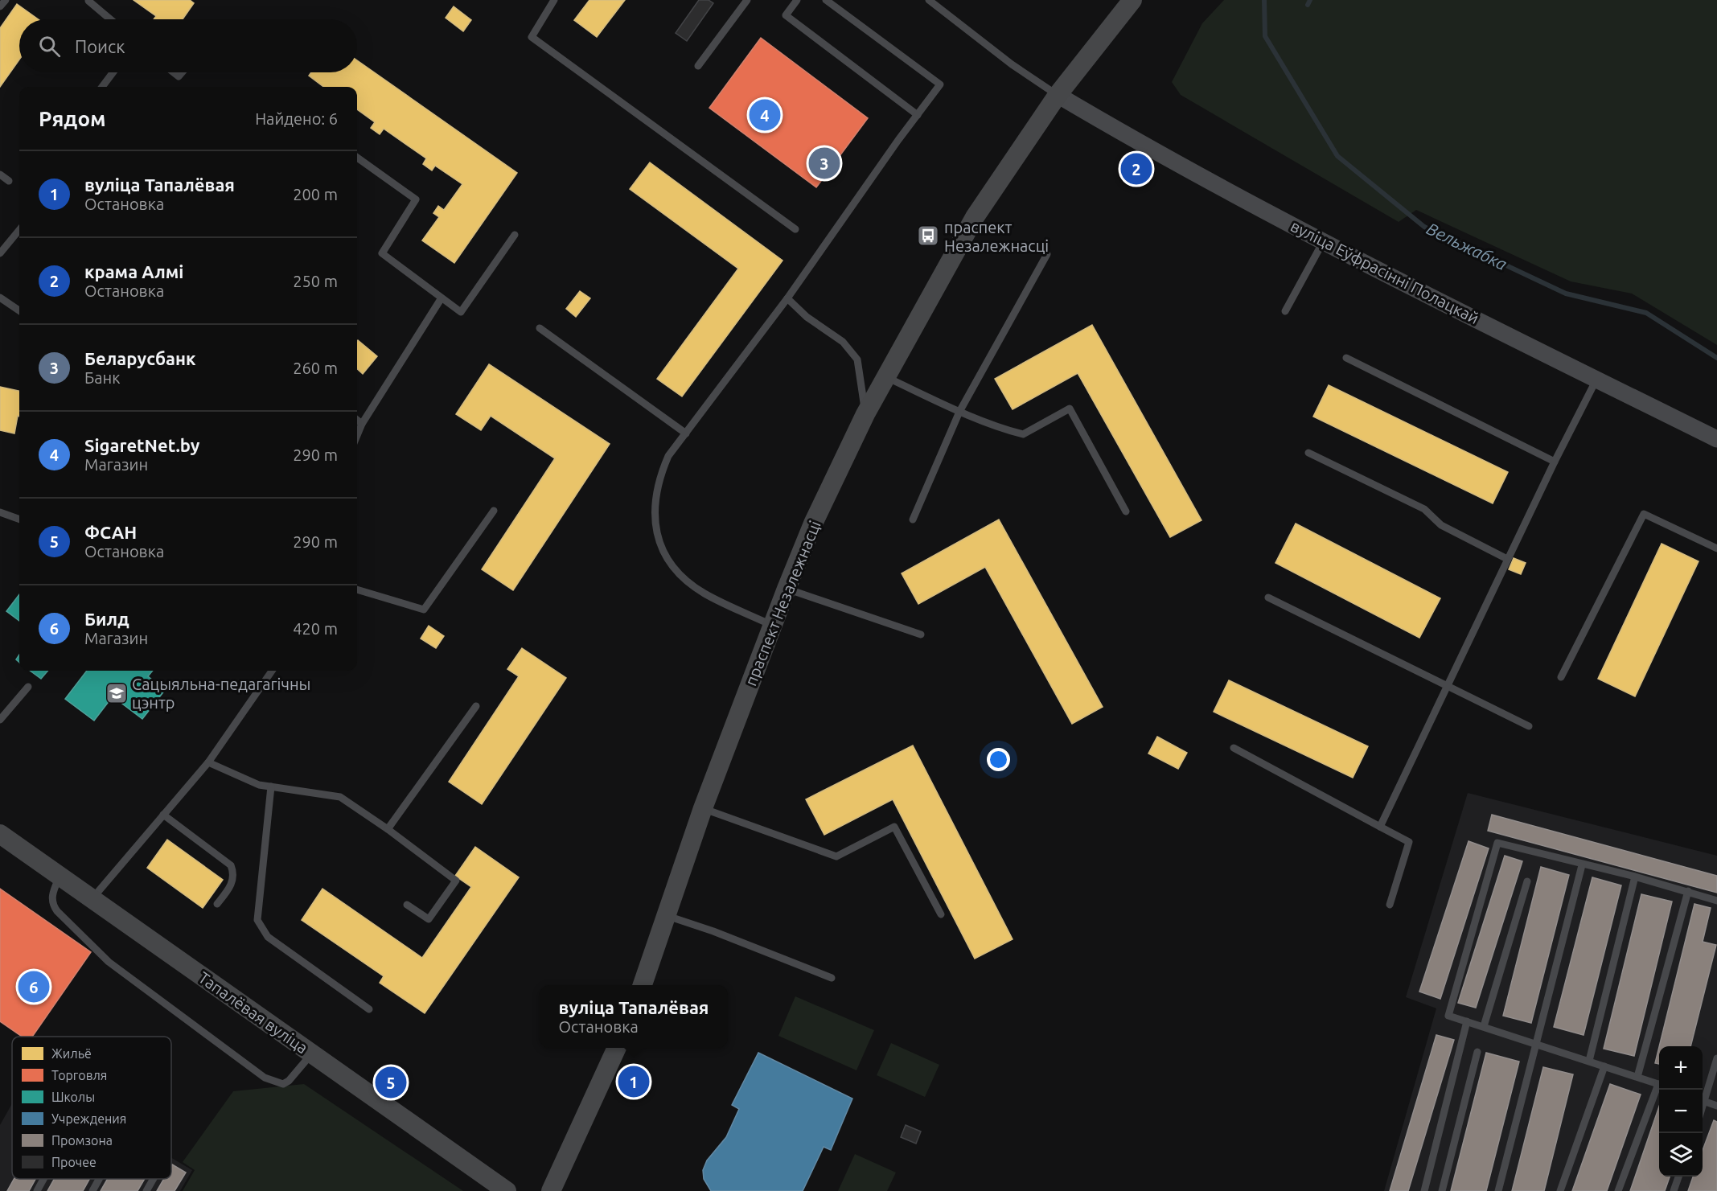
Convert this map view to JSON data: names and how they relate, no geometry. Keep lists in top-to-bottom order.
{
  "streets": {
    "main road": ["праспект Незалежнасці", "Тапалёвая вуліца"],
    "street": ["вуліца Еўфрасінні Полацкай"]
  },
  "crossings": [
    ["вуліца Еўфрасінні Полацкай", "праспект Незалежнасці"]
  ],
  "water": ["Вельжабка"],
  "places": {
    "bus stop": ["праспект Незалежнасці"],
    "school or university": ["Сацыяльна-педагагічны цэнтр"]
  },
  "legend": [
    "Жильё",
    "Торговля",
    "Школы",
    "Учреждения",
    "Промзона",
    "Прочее"
  ],
  "page": {
    "search": "Поиск",
    "heading": ["Рядом", "Найдено: 6"],
    "pins": [
      "4",
      "3",
      "2",
      "6",
      "1",
      "5"
    ],
    "list": [
      {
        "mark": "1",
        "name": "вуліца Тапалёвая",
        "note": "Остановка",
        "value": "200 m"
      },
      {
        "mark": "2",
        "name": "крама Алмі",
        "note": "Остановка",
        "value": "250 m"
      },
      {
        "mark": "3",
        "name": "Беларусбанк",
        "note": "Банк",
        "value": "260 m"
      },
      {
        "mark": "4",
        "name": "SigaretNet.by",
        "note": "Магазин",
        "value": "290 m"
      },
      {
        "mark": "5",
        "name": "ФСАН",
        "note": "Остановка",
        "value": "290 m"
      },
      {
        "mark": "6",
        "name": "Билд",
        "note": "Магазин",
        "value": "420 m"
      }
    ],
    "popup": ["вуліца Тапалёвая", "Остановка"],
    "map_buttons": ["+", "−"]
  }
}
